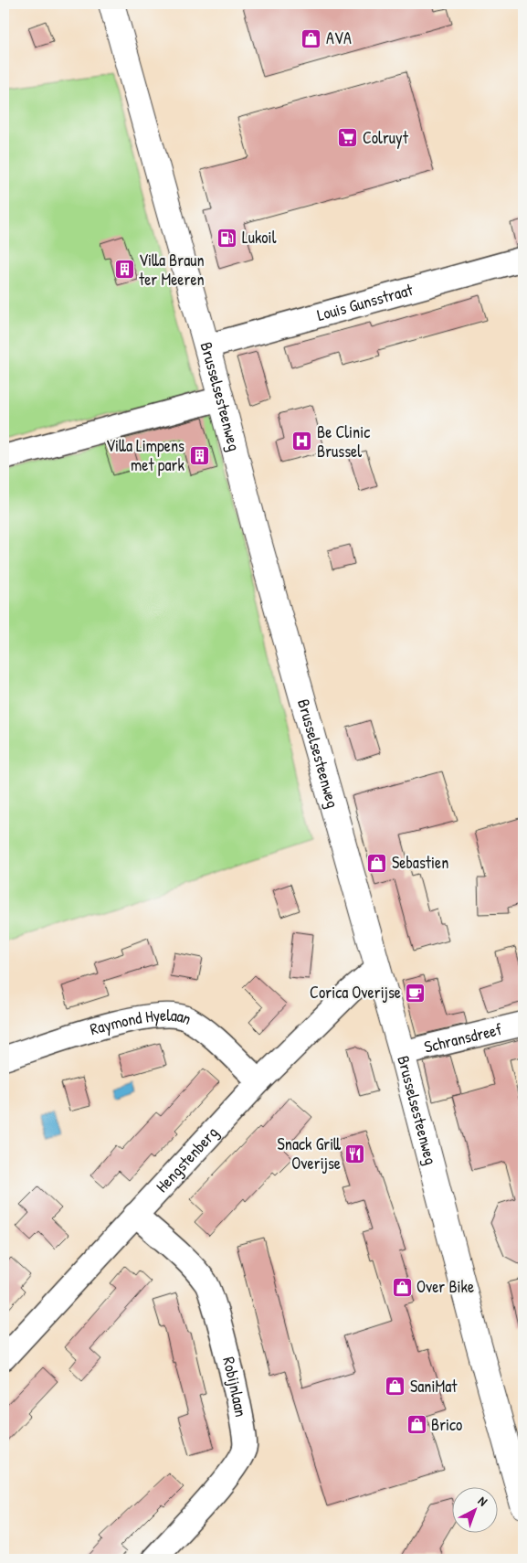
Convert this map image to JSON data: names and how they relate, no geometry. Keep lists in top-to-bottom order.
{
  "streets": {
    "main road": ["Brusselsesteenweg"],
    "street": [
      "Louis Gunsstraat",
      "Raymond Hyelaan",
      "Schransdreef",
      "Hengstenberg",
      "Robijnlaan"
    ]
  },
  "crossings": [
    ["Louis Gunsstraat", "Brusselsesteenweg"],
    ["Brusselsesteenweg", "Schransdreef"],
    ["Brusselsesteenweg", "Hengstenberg"],
    ["Raymond Hyelaan", "Hengstenberg"],
    ["Hengstenberg", "Robijnlaan"]
  ],
  "places": {
    "shop": [
      "AVA",
      "Sebastien",
      "Over Bike",
      "SaniMat",
      "Brico"
    ],
    "supermarket": ["Colruyt"],
    "fuel station": ["Lukoil"],
    "building": ["Villa Braun ter Meeren", "Villa Limpens met park"],
    "hospital": ["Be Clinic Brussel"],
    "cafe": ["Corica Overijse"],
    "restaurant": ["Snack Grill Overijse"]
  },
  "north": "top right"
}
